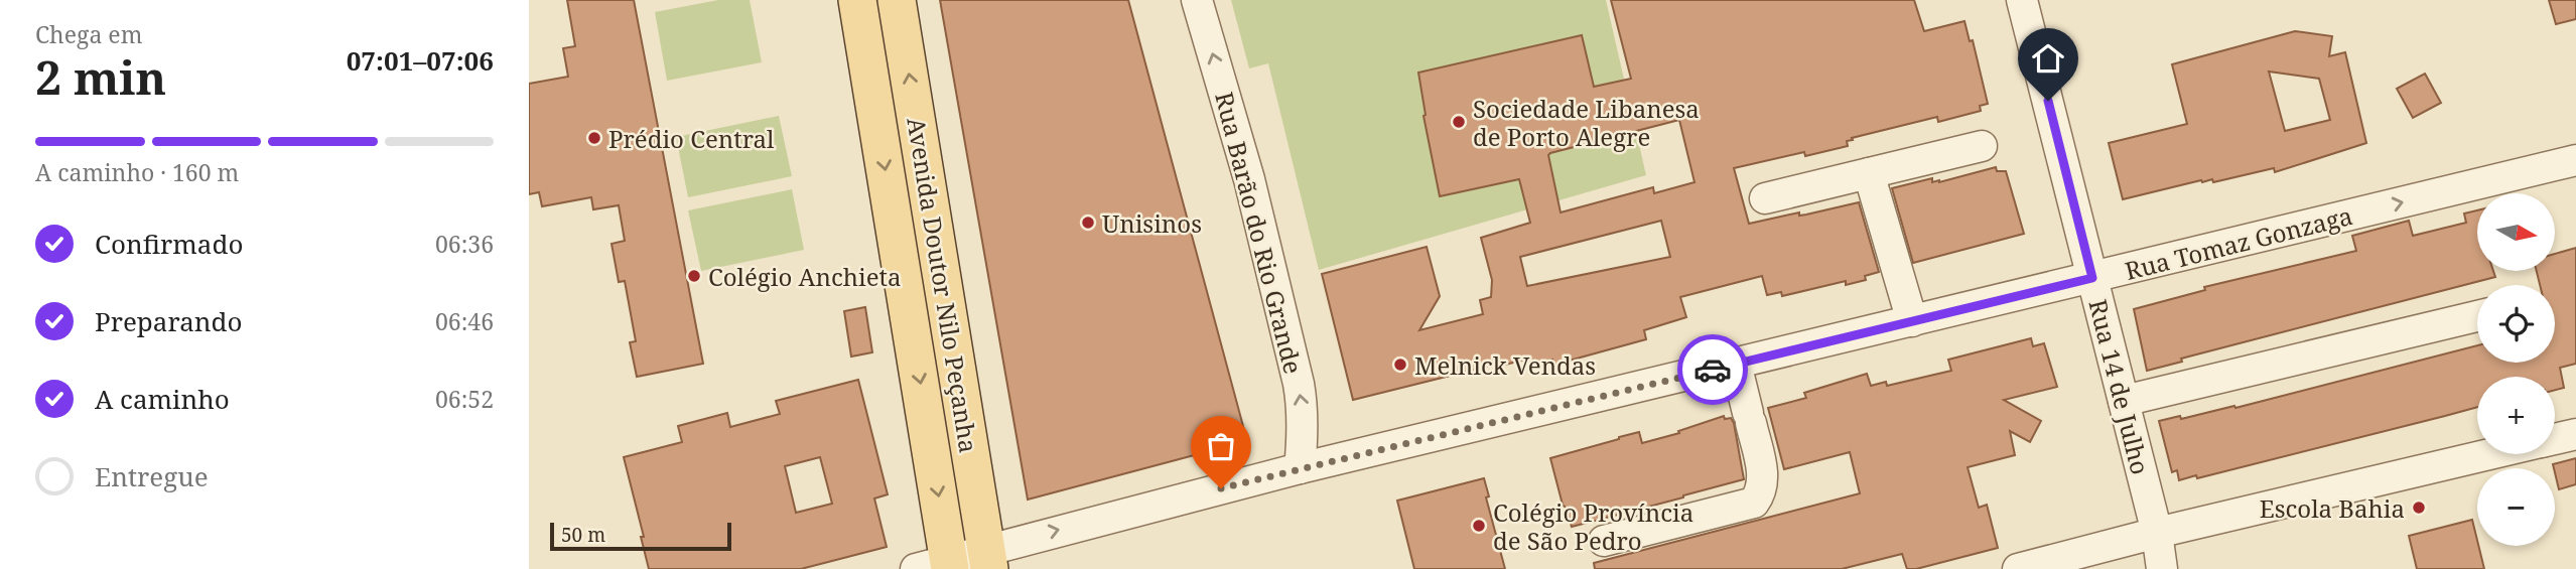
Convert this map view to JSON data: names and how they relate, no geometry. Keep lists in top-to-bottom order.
{
  "streets": {
    "main road": ["Avenida Doutor Nilo Peçanha"],
    "street": ["Rua Barão do Rio Grande", "Rua Tomaz Gonzaga", "Rua 14 de Julho"]
  },
  "crossings": [
    ["Rua Barão do Rio Grande", "Rua Tomaz Gonzaga"],
    ["Rua Tomaz Gonzaga", "Avenida Doutor Nilo Peçanha"],
    ["Rua Tomaz Gonzaga", "Rua 14 de Julho"]
  ],
  "one_way": ["Rua Barão do Rio Grande"],
  "places": [
    "Sociedade Libanesa de Porto Alegre",
    "Prédio Central",
    "Unisinos",
    "Colégio Anchieta",
    "Melnick Vendas",
    "Escola Bahia",
    "Colégio Província de São Pedro"
  ],
  "scale_bar": "50 m",
  "north": "right",
  "page": {
    "heading": ["2 min", "Chega em", "07:01–07:06"],
    "bar": "A caminho · 160 m",
    "map_buttons": ["+", "−"],
    "list": [
      ["Confirmado", "06:36"],
      ["Preparando", "06:46"],
      ["A caminho", "06:52"],
      "Entregue"
    ],
    "scale": "50 m"
  }
}
